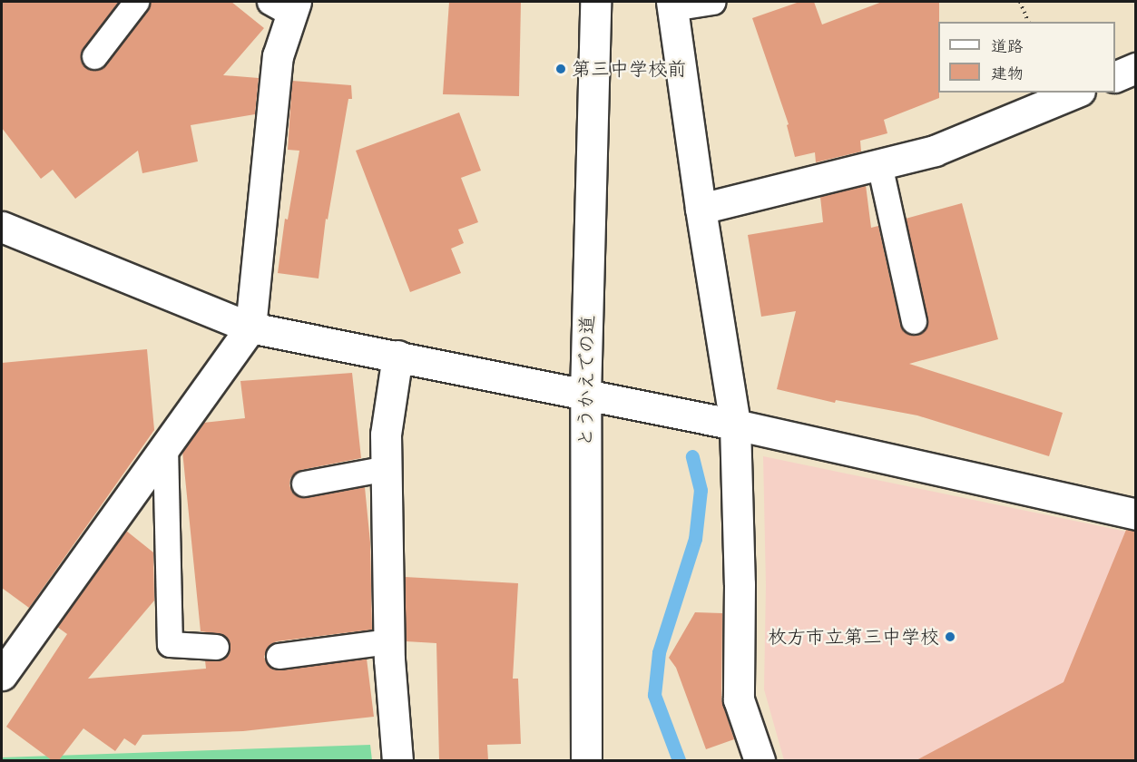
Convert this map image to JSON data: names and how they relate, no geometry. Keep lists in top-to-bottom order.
{
  "streets": {
    "street": ["とうかえでの道"]
  },
  "places": ["第三中学校前", "枚方市立第三中学校"],
  "legend": ["道路", "建物"]
}
